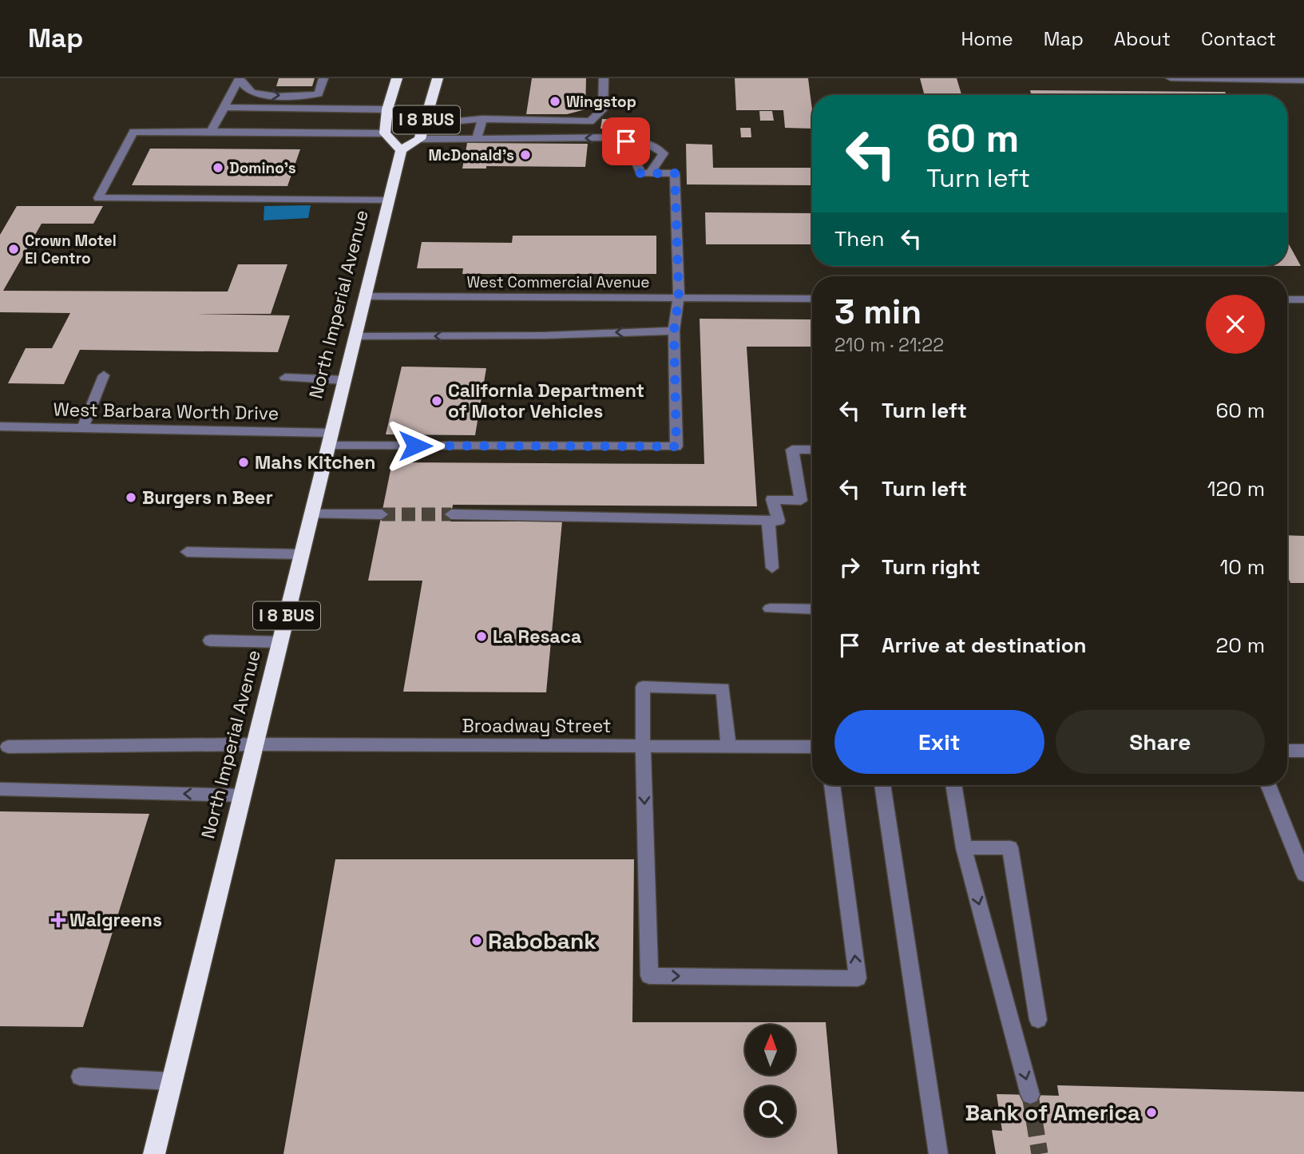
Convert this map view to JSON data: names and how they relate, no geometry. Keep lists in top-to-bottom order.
{
  "streets": {
    "highway": ["I 8 BUS", "North Imperial Avenue"],
    "street": ["West Commercial Avenue", "West Barbara Worth Drive", "Broadway Street"]
  },
  "crossings": [
    ["I 8 BUS", "North Imperial Avenue"],
    ["West Commercial Avenue", "North Imperial Avenue"],
    ["North Imperial Avenue", "West Barbara Worth Drive"],
    ["North Imperial Avenue", "Broadway Street"]
  ],
  "places": {
    "other": [
      "Wingstop",
      "McDonald's",
      "Domino's",
      "Crown Motel El Centro",
      "California Department of Motor Vehicles",
      "Mahs Kitchen",
      "Burgers n Beer",
      "La Resaca",
      "Rabobank",
      "Bank of America"
    ],
    "health": ["Walgreens"]
  },
  "north": "top",
  "page": {
    "header": "Map",
    "nav": [
      "Home",
      "Map",
      "About",
      "Contact"
    ],
    "turn": ["60 m", "Turn left"],
    "then": "Then",
    "heading": ["3 min", "210 m · 21:22"],
    "list": [
      {
        "name": "Turn left",
        "value": "60 m"
      },
      {
        "name": "Turn left",
        "value": "120 m"
      },
      {
        "name": "Turn right",
        "value": "10 m"
      },
      {
        "name": "Arrive at destination",
        "value": "20 m"
      }
    ],
    "buttons": ["Exit", "Share"]
  }
}
